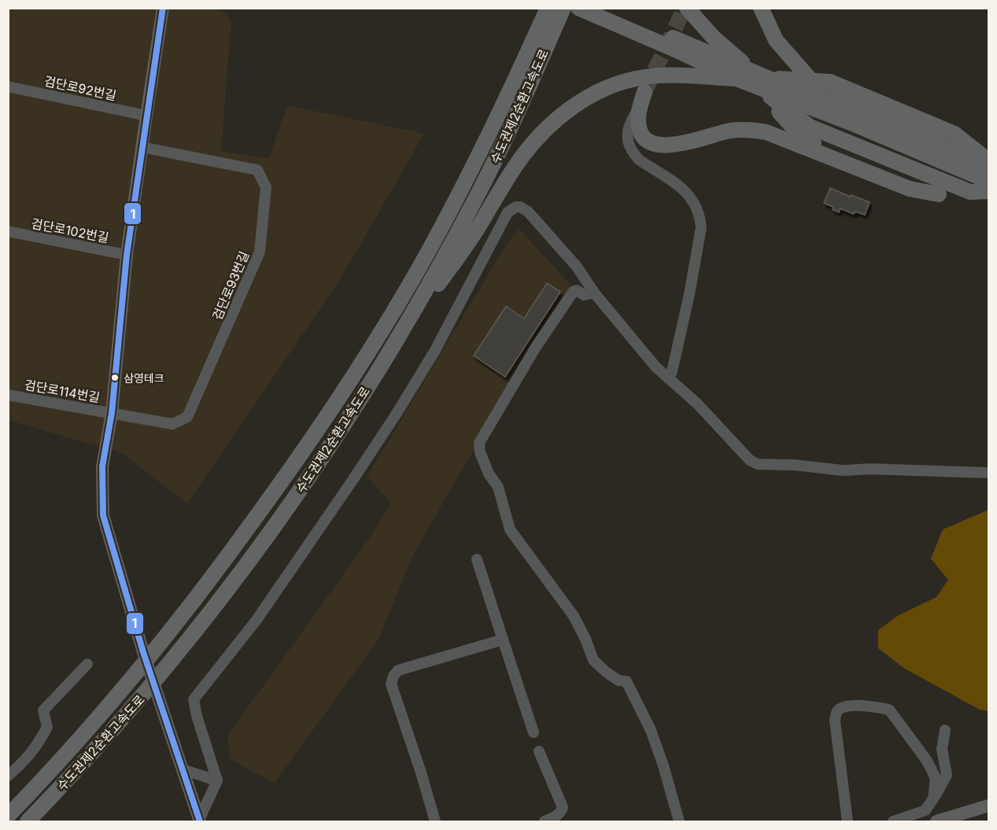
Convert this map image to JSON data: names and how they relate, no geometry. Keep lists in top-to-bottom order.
{
  "streets": {
    "highway": ["수도권제2순환고속도로"],
    "lane": [
      "검단로92번길",
      "검단로102번길",
      "검단로93번길",
      "검단로114번길"
    ]
  },
  "crossings": [
    ["검단로93번길", "검단로114번길"]
  ],
  "places": ["삼영테크"],
  "lines": ["transit line 1"]
}
